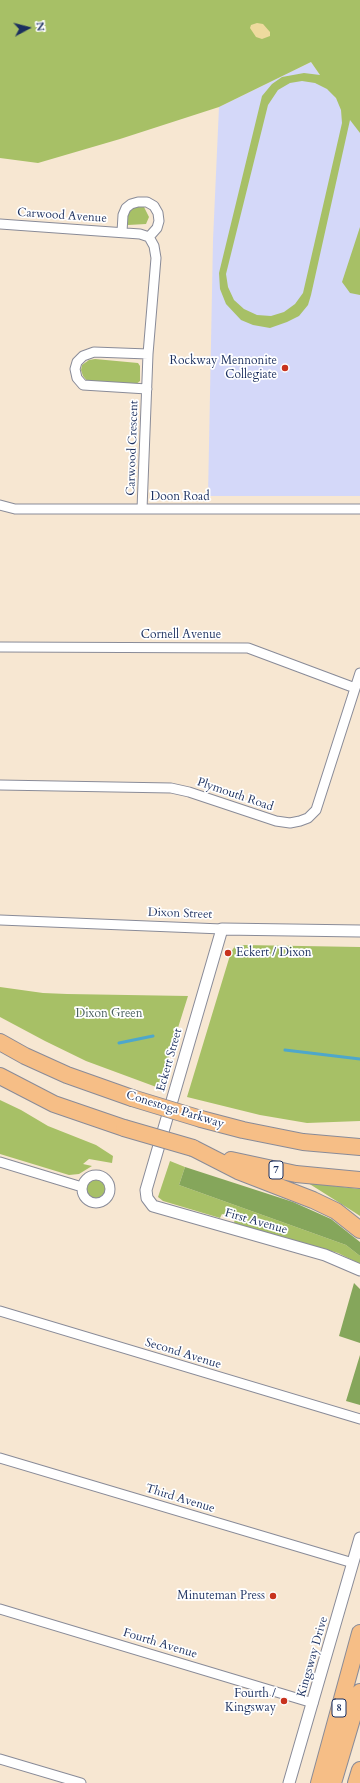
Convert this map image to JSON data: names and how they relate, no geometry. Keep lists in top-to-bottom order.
{
  "streets": {
    "highway": ["Conestoga Parkway", "7", "8"],
    "street": [
      "Carwood Avenue",
      "Carwood Crescent",
      "Doon Road",
      "Cornell Avenue",
      "Plymouth Road",
      "Dixon Street",
      "Eckert Street",
      "First Avenue",
      "Second Avenue",
      "Third Avenue",
      "Fourth Avenue",
      "Kingsway Drive"
    ]
  },
  "crossings": [
    ["Carwood Avenue", "Carwood Crescent"],
    ["Carwood Crescent", "Doon Road"],
    ["Cornell Avenue", "Plymouth Road"],
    ["Dixon Street", "Eckert Street"],
    ["Eckert Street", "First Avenue"],
    ["Third Avenue", "Kingsway Drive"],
    ["Fourth Avenue", "Kingsway Drive"]
  ],
  "parks": ["Dixon Green"],
  "places": [
    "Rockway Mennonite Collegiate",
    "Eckert / Dixon",
    "Minuteman Press",
    "Fourth / Kingsway"
  ],
  "north": "right"
}
